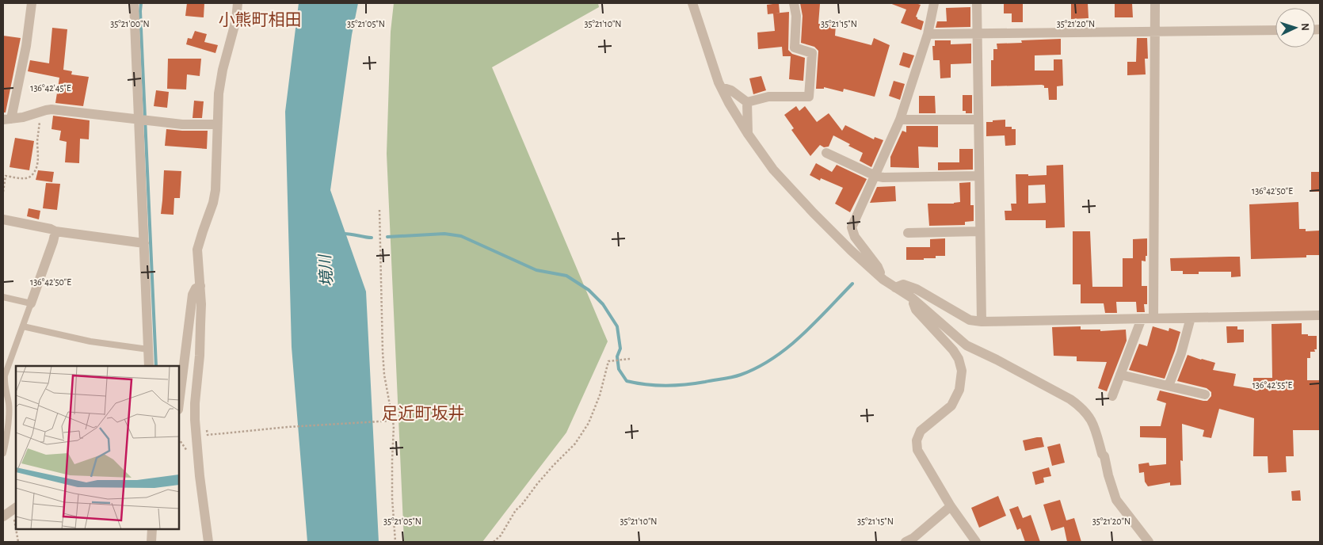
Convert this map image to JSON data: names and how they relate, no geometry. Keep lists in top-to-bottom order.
{
  "districts": ["小熊町相田", "足近町坂井"],
  "water": ["境川"],
  "north": "right",
  "coordinates": [
    "35°21'00\"N",
    "35°21'05\"N",
    "35°21'10\"N",
    "35°21'15\"N",
    "35°21'20\"N",
    "136°42'45\"E",
    "136°42'50\"E",
    "136°42'55\"E"
  ]
}
